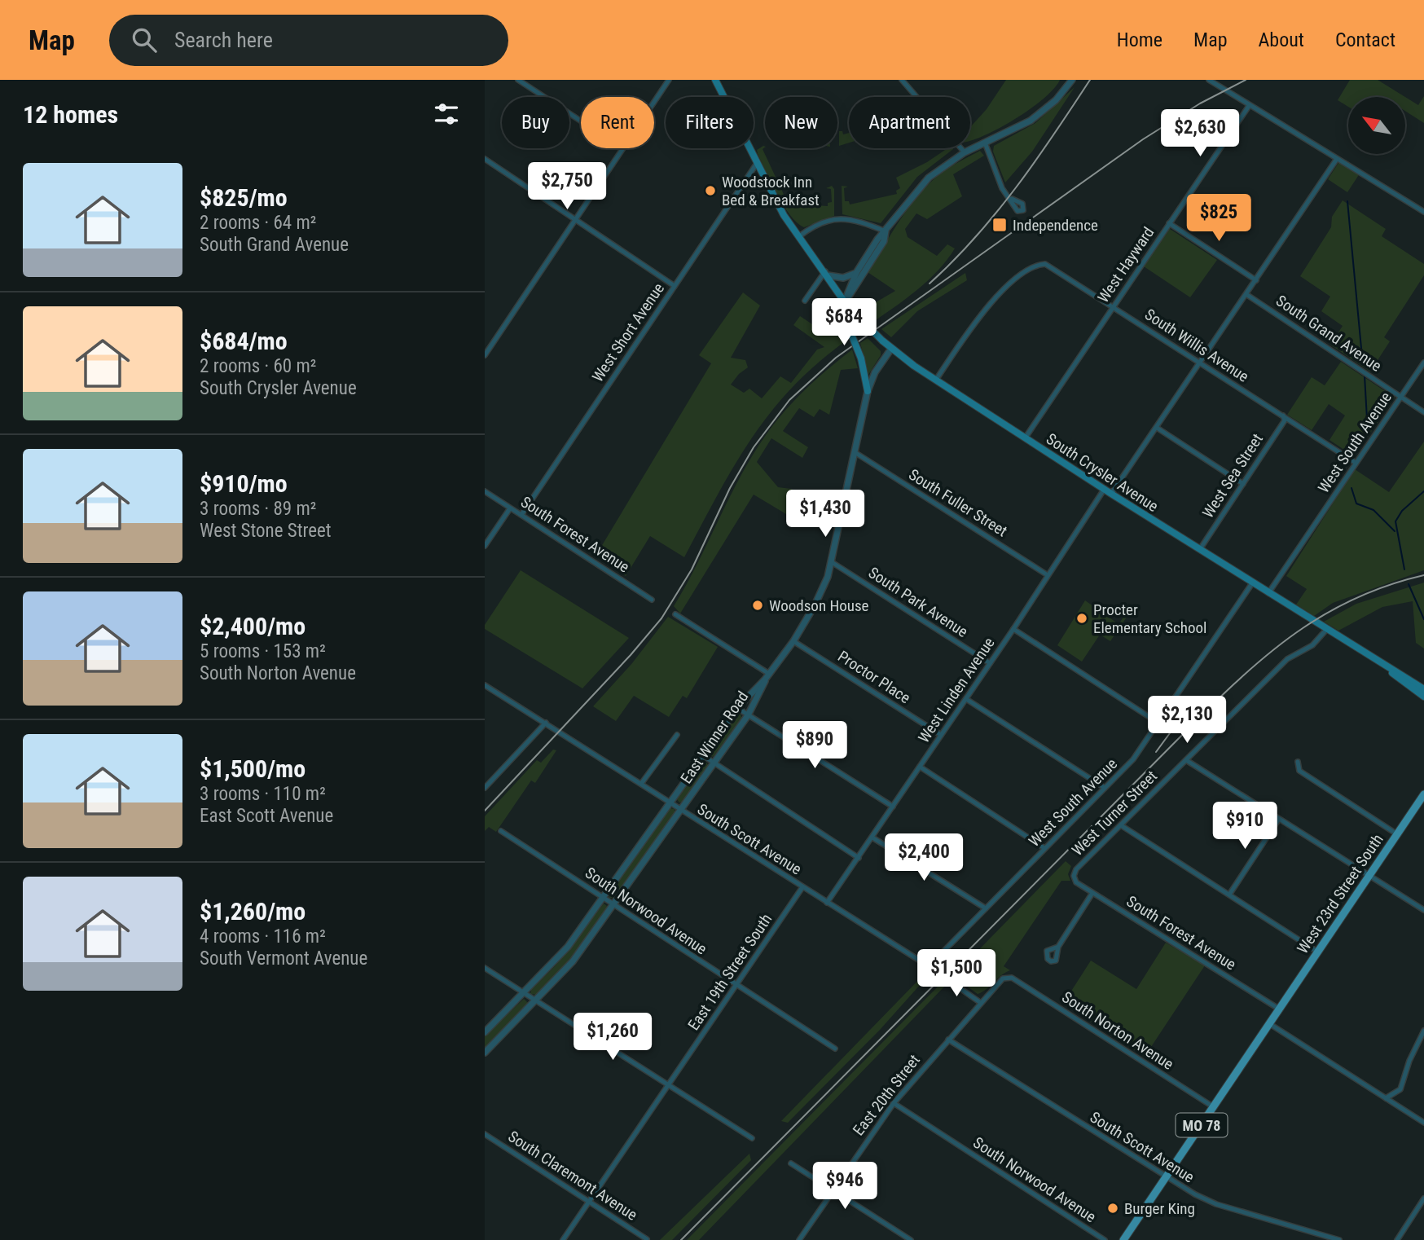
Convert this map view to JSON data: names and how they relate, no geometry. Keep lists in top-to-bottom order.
{
  "streets": {
    "main road": ["South Crysler Avenue", "West 23rd Street South", "MO 78"],
    "street": [
      "West Hayward",
      "West Short Avenue",
      "South Grand Avenue",
      "South Willis Avenue",
      "West South Avenue",
      "West Sea Street",
      "South Fuller Street",
      "South Forest Avenue",
      "South Park Avenue",
      "Proctor Place",
      "West Linden Avenue",
      "East Winner Road",
      "West Turner Street",
      "South Scott Avenue",
      "South Norwood Avenue",
      "East 19th Street South",
      "South Norton Avenue",
      "East 20th Street",
      "South Claremont Avenue"
    ]
  },
  "crossings": [
    ["West Hayward", "South Willis Avenue"],
    ["West Hayward", "South Crysler Avenue"],
    ["West Short Avenue", "South Crysler Avenue"],
    ["West Short Avenue", "South Forest Avenue"],
    ["South Grand Avenue", "West South Avenue"],
    ["South Willis Avenue", "West South Avenue"],
    ["South Willis Avenue", "South Crysler Avenue"],
    ["South Willis Avenue", "West Sea Street"],
    ["West South Avenue", "South Crysler Avenue"],
    ["West South Avenue", "South Scott Avenue"],
    ["South Crysler Avenue", "West Sea Street"],
    ["South Crysler Avenue", "West Linden Avenue"],
    ["South Crysler Avenue", "West Turner Street"],
    ["South Fuller Street", "West Linden Avenue"],
    ["South Forest Avenue", "West Turner Street"],
    ["South Forest Avenue", "West 23rd Street South"],
    ["South Forest Avenue", "MO 78"],
    ["South Park Avenue", "West Linden Avenue"],
    ["Proctor Place", "West Linden Avenue"],
    ["West Linden Avenue", "South Scott Avenue"],
    ["East Winner Road", "South Scott Avenue"],
    ["East Winner Road", "South Norwood Avenue"],
    ["South Scott Avenue", "East 19th Street South"],
    ["South Scott Avenue", "East 20th Street"],
    ["South Scott Avenue", "MO 78"],
    ["West 23rd Street South", "MO 78"],
    ["South Norwood Avenue", "East 19th Street South"],
    ["South Norwood Avenue", "East 20th Street"],
    ["East 19th Street South", "South Claremont Avenue"],
    ["South Norton Avenue", "East 20th Street"],
    ["South Norton Avenue", "MO 78"]
  ],
  "places": {
    "other": [
      "Woodstock Inn Bed & Breakfast",
      "Woodson House",
      "Procter Elementary School",
      "Burger King"
    ],
    "transit": ["Independence"]
  },
  "north": "top left",
  "page": {
    "header": "Map",
    "search": "Search here",
    "nav": [
      "Home",
      "Map",
      "About",
      "Contact"
    ],
    "heading": "12 homes",
    "chip": [
      "Buy",
      "Rent",
      "Filters",
      "New",
      "Apartment"
    ],
    "price": [
      "$2,630",
      "$2,750",
      "$825",
      "$684",
      "$1,430",
      "$2,130",
      "$890",
      "$910",
      "$2,400",
      "$1,500",
      "$1,260",
      "$946"
    ],
    "list": [
      {
        "name": "$825/mo",
        "note": "2 rooms · 64 m² · South Grand Avenue"
      },
      {
        "name": "$684/mo",
        "note": "2 rooms · 60 m² · South Crysler Avenue"
      },
      {
        "name": "$910/mo",
        "note": "3 rooms · 89 m² · West Stone Street"
      },
      {
        "name": "$2,400/mo",
        "note": "5 rooms · 153 m² · South Norton Avenue"
      },
      {
        "name": "$1,500/mo",
        "note": "3 rooms · 110 m² · East Scott Avenue"
      },
      {
        "name": "$1,260/mo",
        "note": "4 rooms · 116 m² · South Vermont Avenue"
      }
    ]
  }
}
